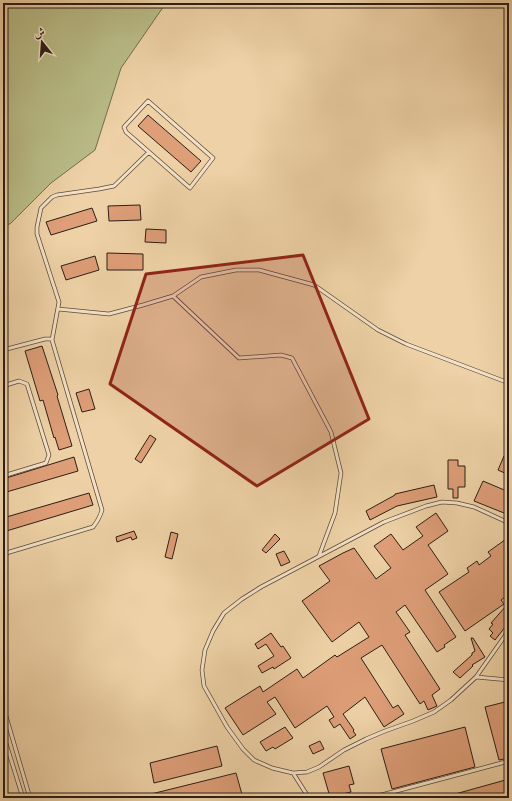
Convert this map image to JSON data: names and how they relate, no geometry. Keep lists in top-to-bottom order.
{
  "north": "top"
}
